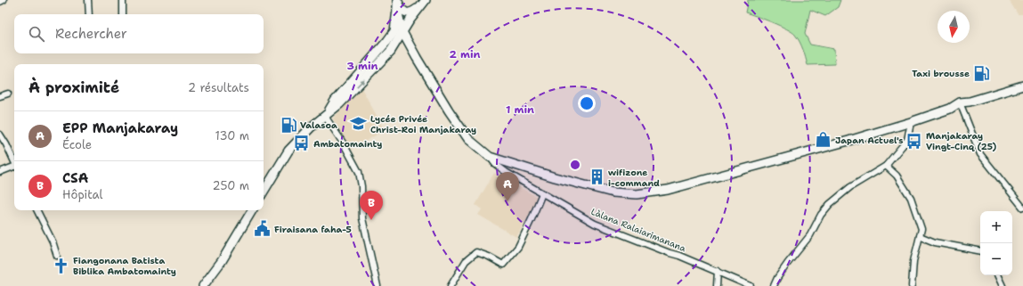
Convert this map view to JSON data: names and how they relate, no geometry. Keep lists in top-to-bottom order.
{
  "streets": {
    "street": ["Làlana Ralaiarimanana"]
  },
  "places": {
    "fuel station": ["Taxi brousse", "Valasoa"],
    "school or university": ["Lycée Privée Christ-Roi Manjakaray"],
    "shop": ["Japan Actuel's"],
    "bus stop": ["Manjakaray Vingt-Cinq (25)", "Ambatomainty"],
    "building": ["wifizone i-command"],
    "public building": ["Firaisana faha-5"],
    "church": ["Fiangonana Batista Biblika Ambatomainty"]
  },
  "north": "bottom",
  "page": {
    "search": "Rechercher",
    "heading": ["À proximité", "2 résultats"],
    "list": [
      {
        "mark": "A",
        "name": "EPP Manjakaray",
        "note": "École",
        "value": "130 m"
      },
      {
        "mark": "B",
        "name": "CSA",
        "note": "Hôpital",
        "value": "250 m"
      }
    ],
    "pins": ["A", "B"],
    "map_buttons": ["+", "−"]
  },
  "rings": ["2 min", "3 min", "1 min"]
}
